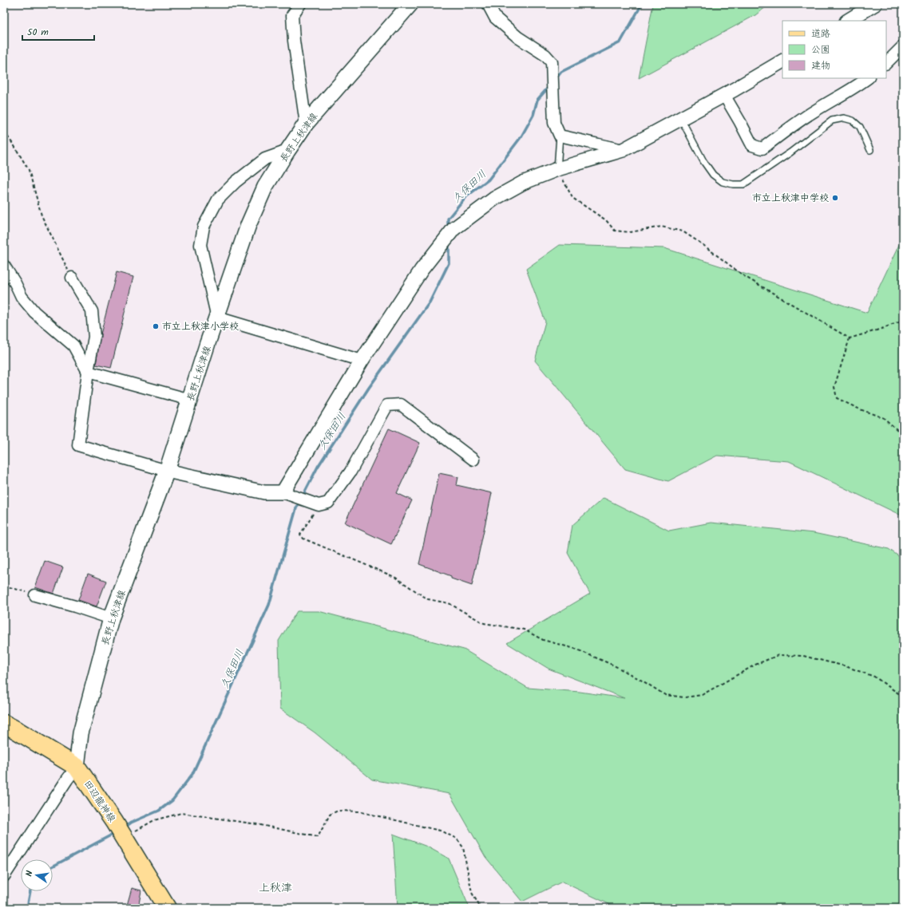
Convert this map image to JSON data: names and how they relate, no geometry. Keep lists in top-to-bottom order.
{
  "streets": {
    "main road": ["長野上秋津線", "田辺龍神線"]
  },
  "crossings": [
    ["長野上秋津線", "田辺龍神線"]
  ],
  "districts": ["上秋津"],
  "water": ["久保田川"],
  "places": ["市立上秋津中学校", "市立上秋津小学校"],
  "legend": ["道路", "公園", "建物"],
  "scale_bar": "50 m",
  "north": "left"
}
